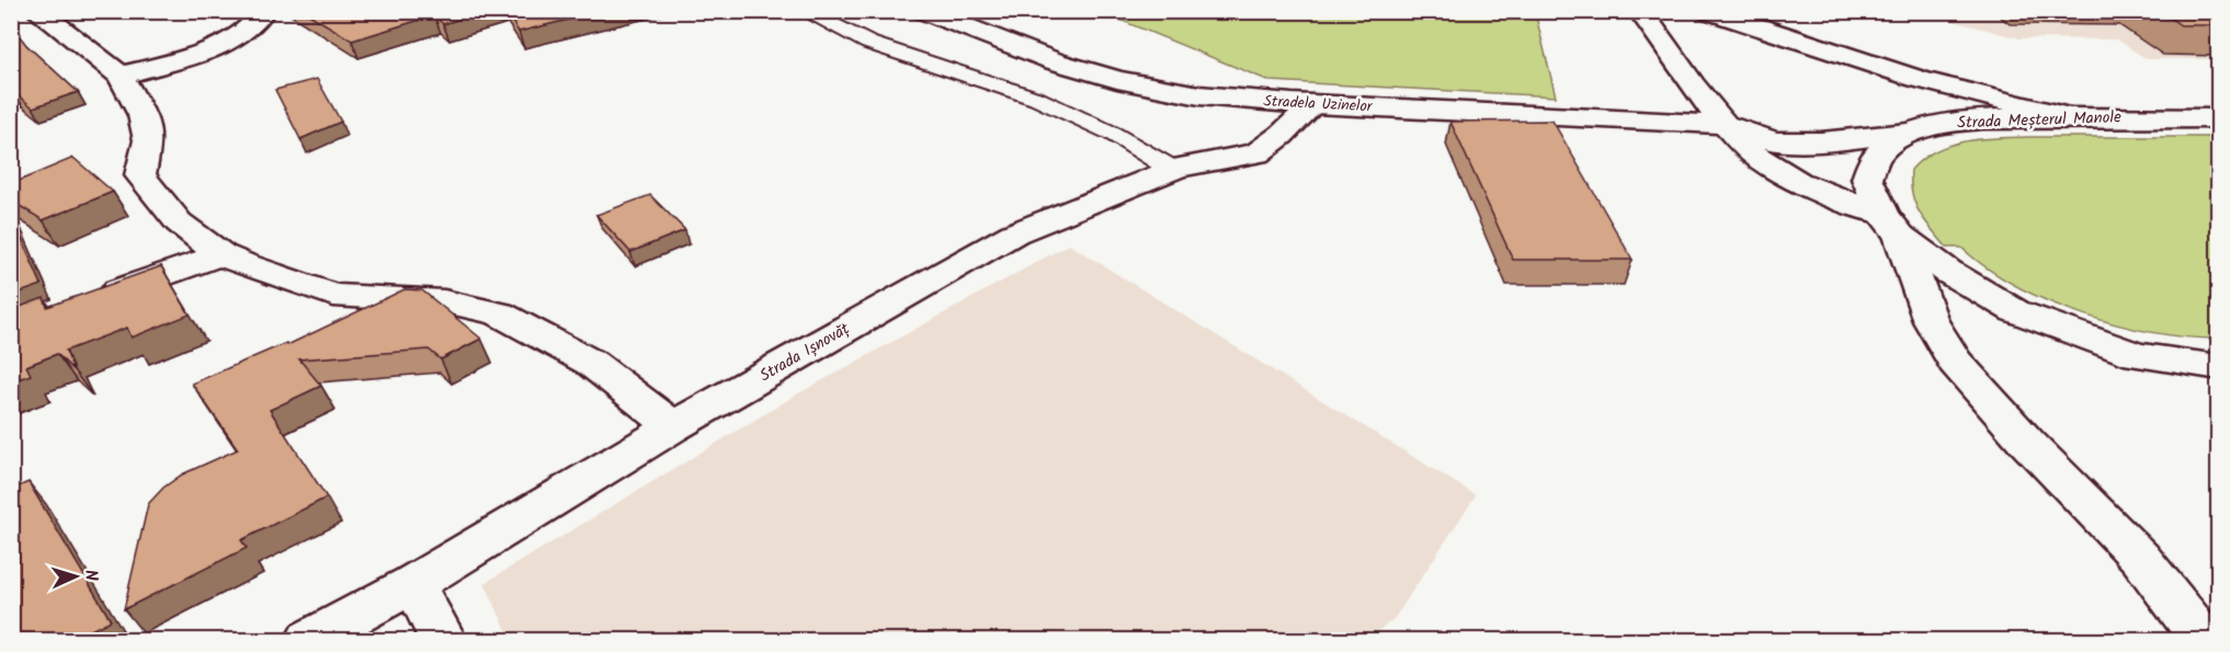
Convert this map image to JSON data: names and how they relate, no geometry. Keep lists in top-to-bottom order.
{
  "streets": {
    "street": ["Stradela Uzinelor", "Strada Meșterul Manole", "Strada Ișnovăț"]
  },
  "crossings": [
    ["Stradela Uzinelor", "Strada Meșterul Manole"],
    ["Stradela Uzinelor", "Strada Ișnovăț"]
  ],
  "north": "right"
}
